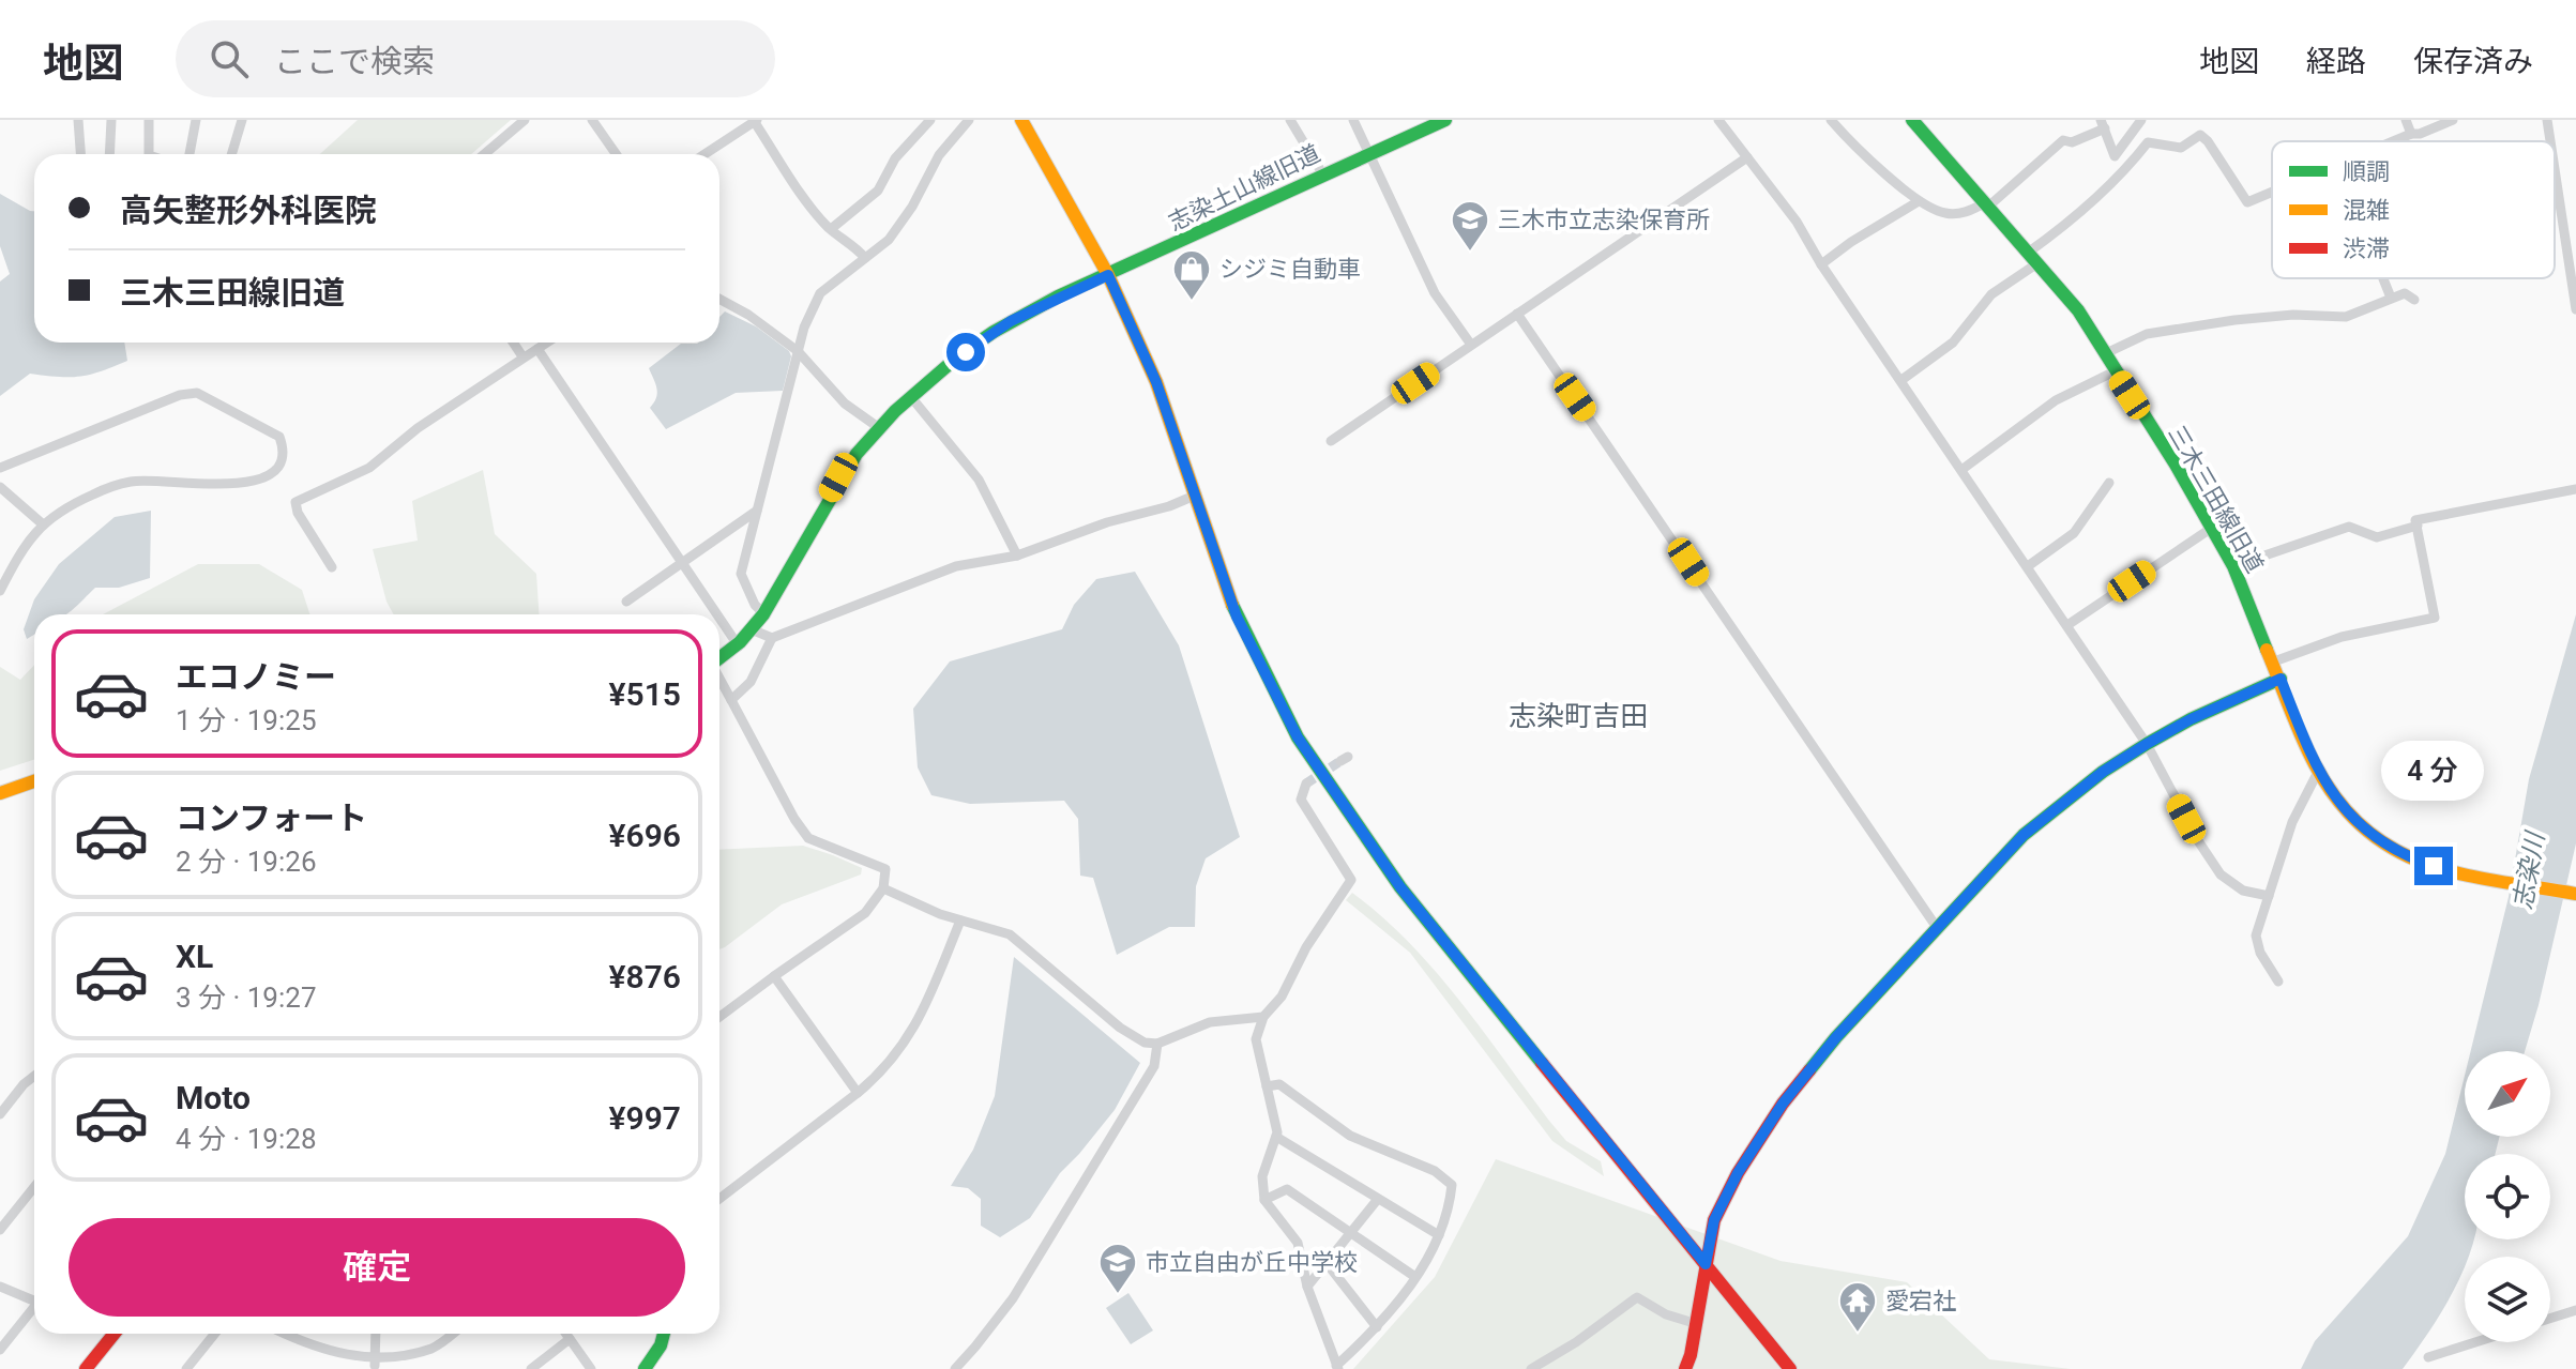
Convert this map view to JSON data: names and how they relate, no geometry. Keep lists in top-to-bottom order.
{
  "streets": {
    "street": ["志染土山線旧道", "三木三田線旧道"]
  },
  "districts": ["志染町吉田"],
  "water": ["志染川"],
  "places": {
    "school or university": ["三木市立志染保育所", "市立自由が丘中学校"],
    "shop": ["シジミ自動車"],
    "temple": ["愛宕社"]
  },
  "legend": ["順調", "混雑", "渋滞"],
  "north": "top right",
  "page": {
    "header": "地図",
    "search": "ここで検索",
    "nav": ["地図", "経路", "保存済み"],
    "banner": ["高矢整形外科医院", "三木三田線旧道"],
    "list": [
      {
        "name": "エコノミー",
        "note": "1 分 · 19:25",
        "value": "¥515"
      },
      {
        "name": "コンフォート",
        "note": "2 分 · 19:26",
        "value": "¥696"
      },
      {
        "name": "XL",
        "note": "3 分 · 19:27",
        "value": "¥876"
      },
      {
        "name": "Moto",
        "note": "4 分 · 19:28",
        "value": "¥997"
      }
    ],
    "bubble": "4 分",
    "buttons": "確定"
  }
}
